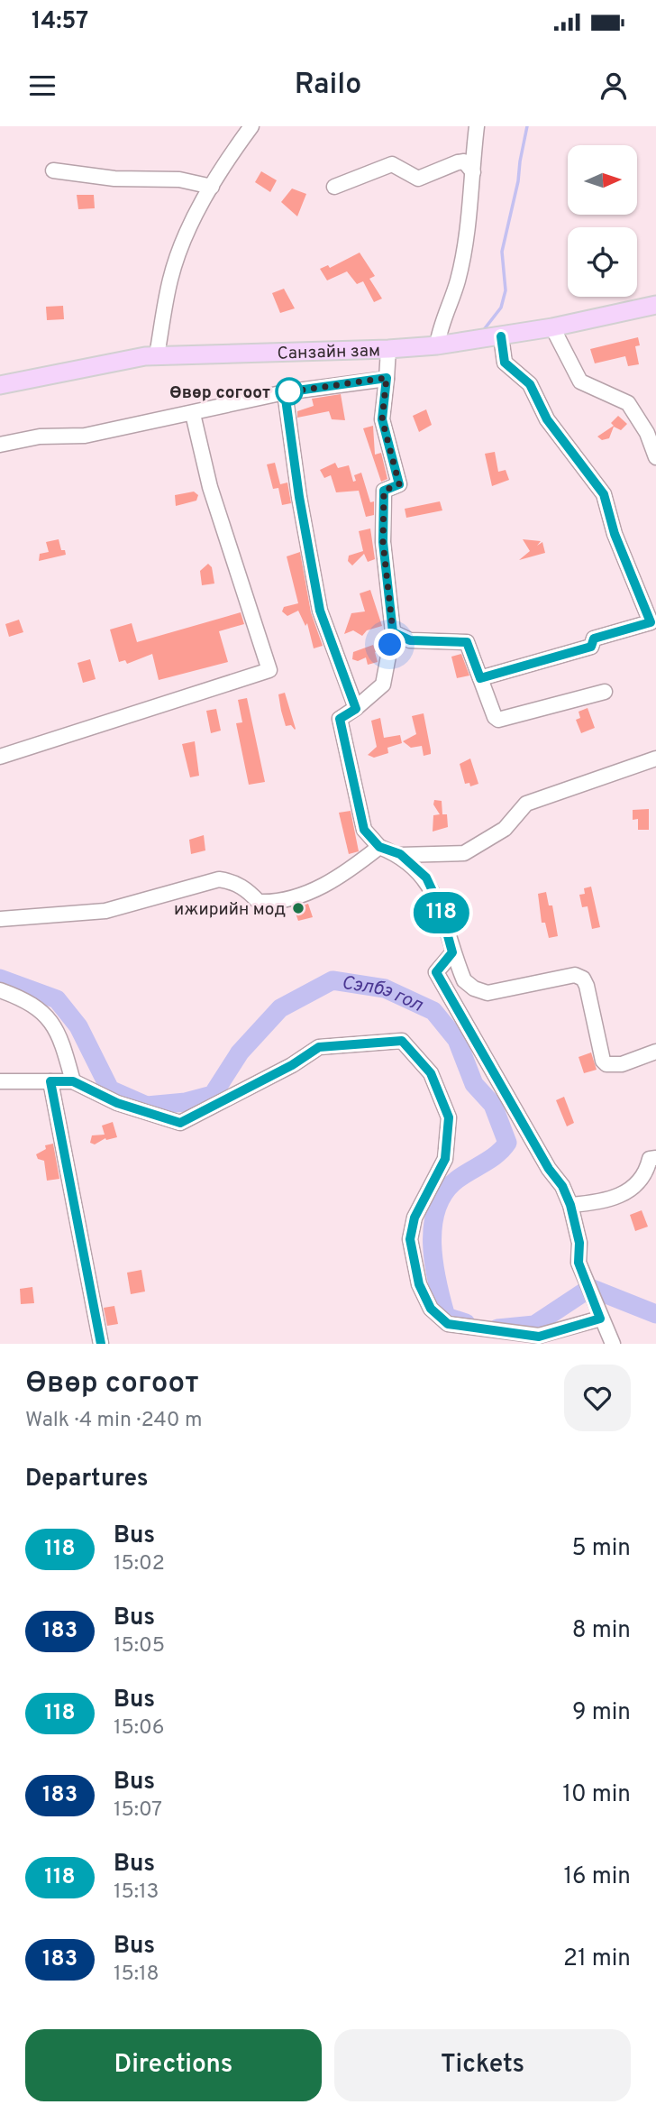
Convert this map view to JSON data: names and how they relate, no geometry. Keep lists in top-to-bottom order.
{
  "streets": {
    "main road": ["Санзайн зам"]
  },
  "water": ["Сэлбэ гол"],
  "places": ["Өвөр согоот", "ижирийн мод"],
  "lines": ["bus line 118"],
  "north": "right",
  "page": {
    "status": "14:57",
    "header": "Railo",
    "on_map": "118",
    "heading": [
      ["Өвөр согоот", "Walk · 4 min · 240 m"],
      "Departures"
    ],
    "list": [
      {
        "mark": "118",
        "name": "Bus",
        "note": "15:02",
        "value": "5 min"
      },
      {
        "mark": "183",
        "name": "Bus",
        "note": "15:05",
        "value": "8 min"
      },
      {
        "mark": "118",
        "name": "Bus",
        "note": "15:06",
        "value": "9 min"
      },
      {
        "mark": "183",
        "name": "Bus",
        "note": "15:07",
        "value": "10 min"
      },
      {
        "mark": "118",
        "name": "Bus",
        "note": "15:13",
        "value": "16 min"
      },
      {
        "mark": "183",
        "name": "Bus",
        "note": "15:18",
        "value": "21 min"
      }
    ],
    "buttons": ["Directions", "Tickets"]
  }
}
